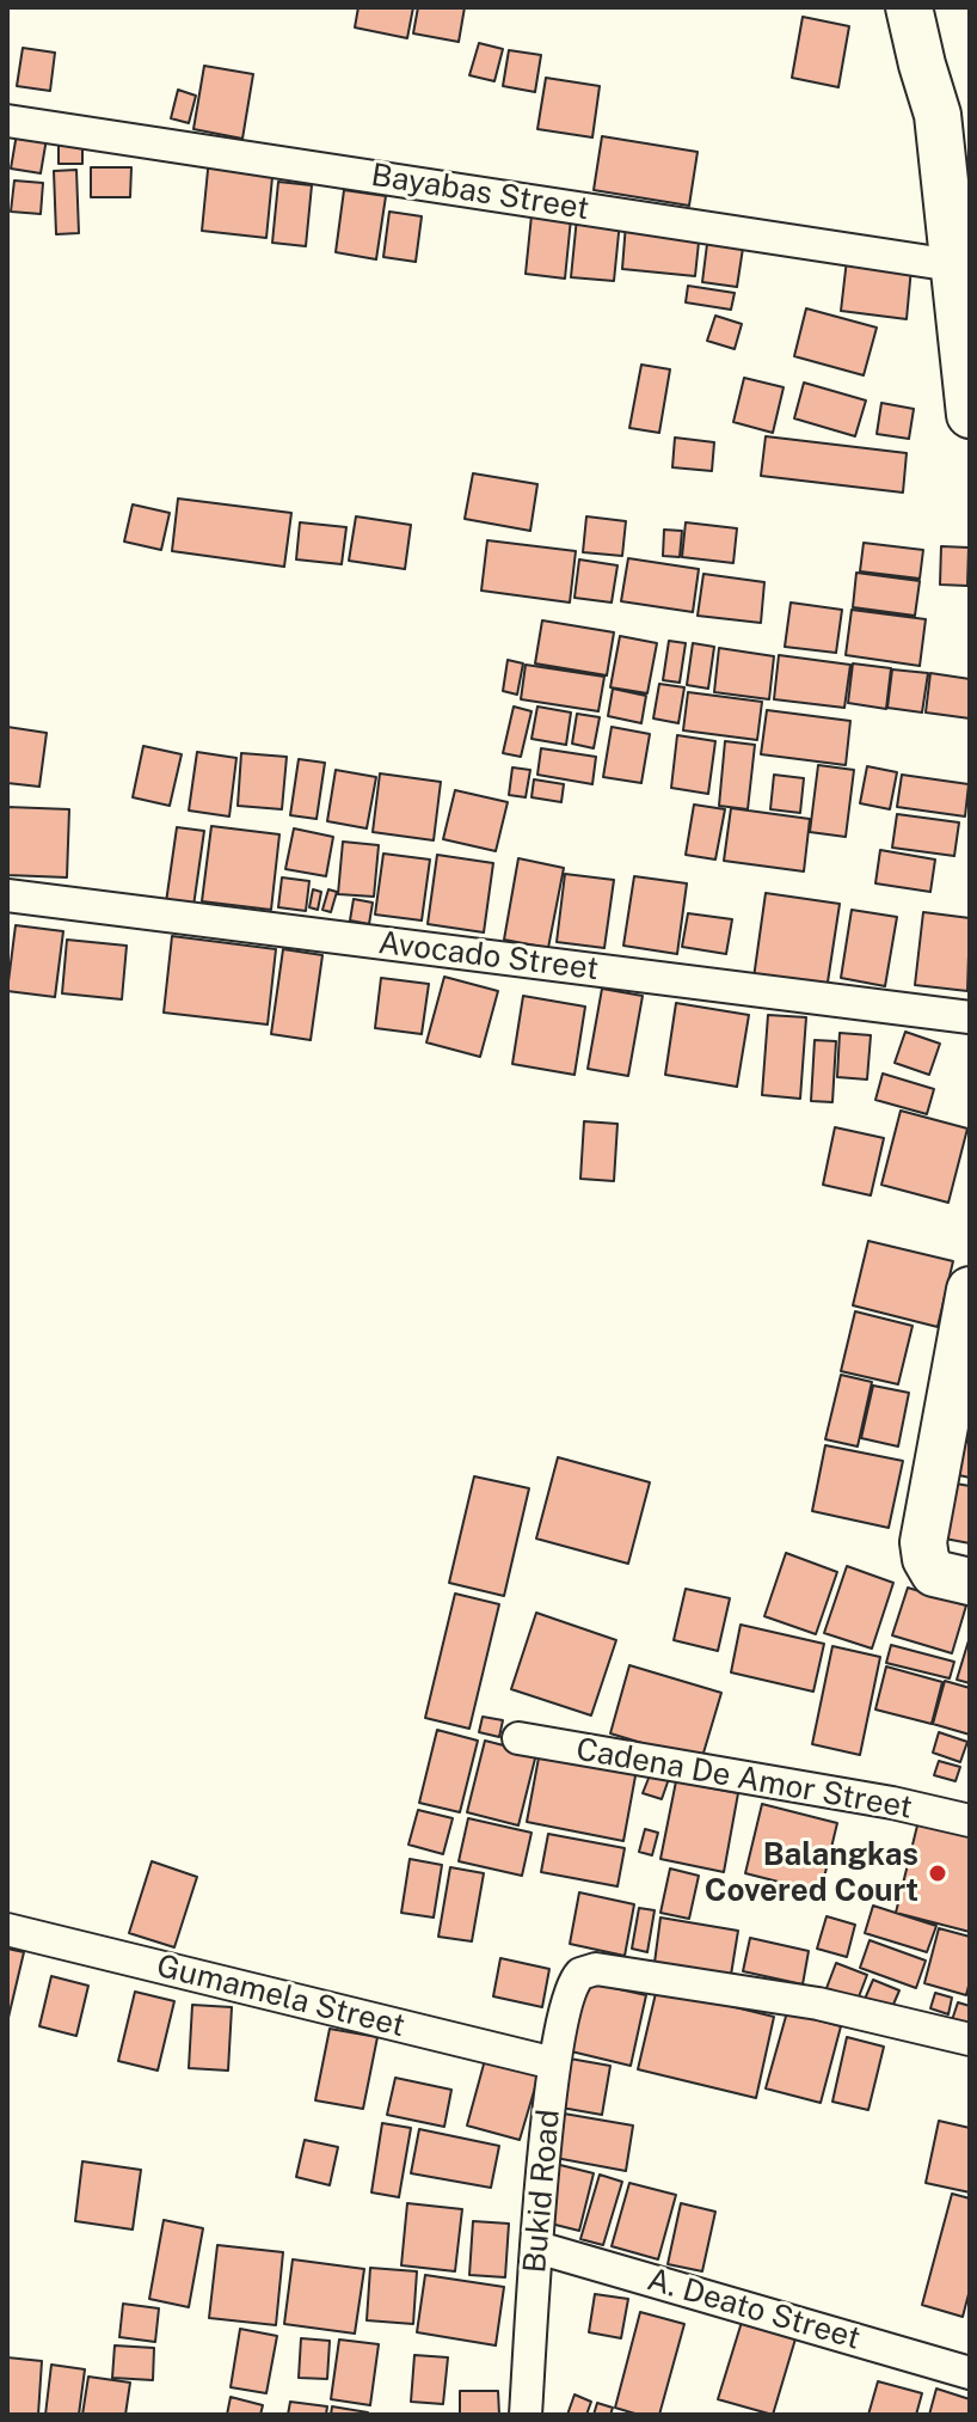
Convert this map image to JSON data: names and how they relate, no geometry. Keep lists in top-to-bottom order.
{
  "streets": {
    "street": [
      "Bayabas Street",
      "Avocado Street",
      "Cadena De Amor Street",
      "Gumamela Street",
      "Bukid Road",
      "A. Deato Street"
    ]
  },
  "crossings": [
    ["Gumamela Street", "Bukid Road"],
    ["Bukid Road", "A. Deato Street"]
  ],
  "places": ["Balangkas Covered Court"]
}
